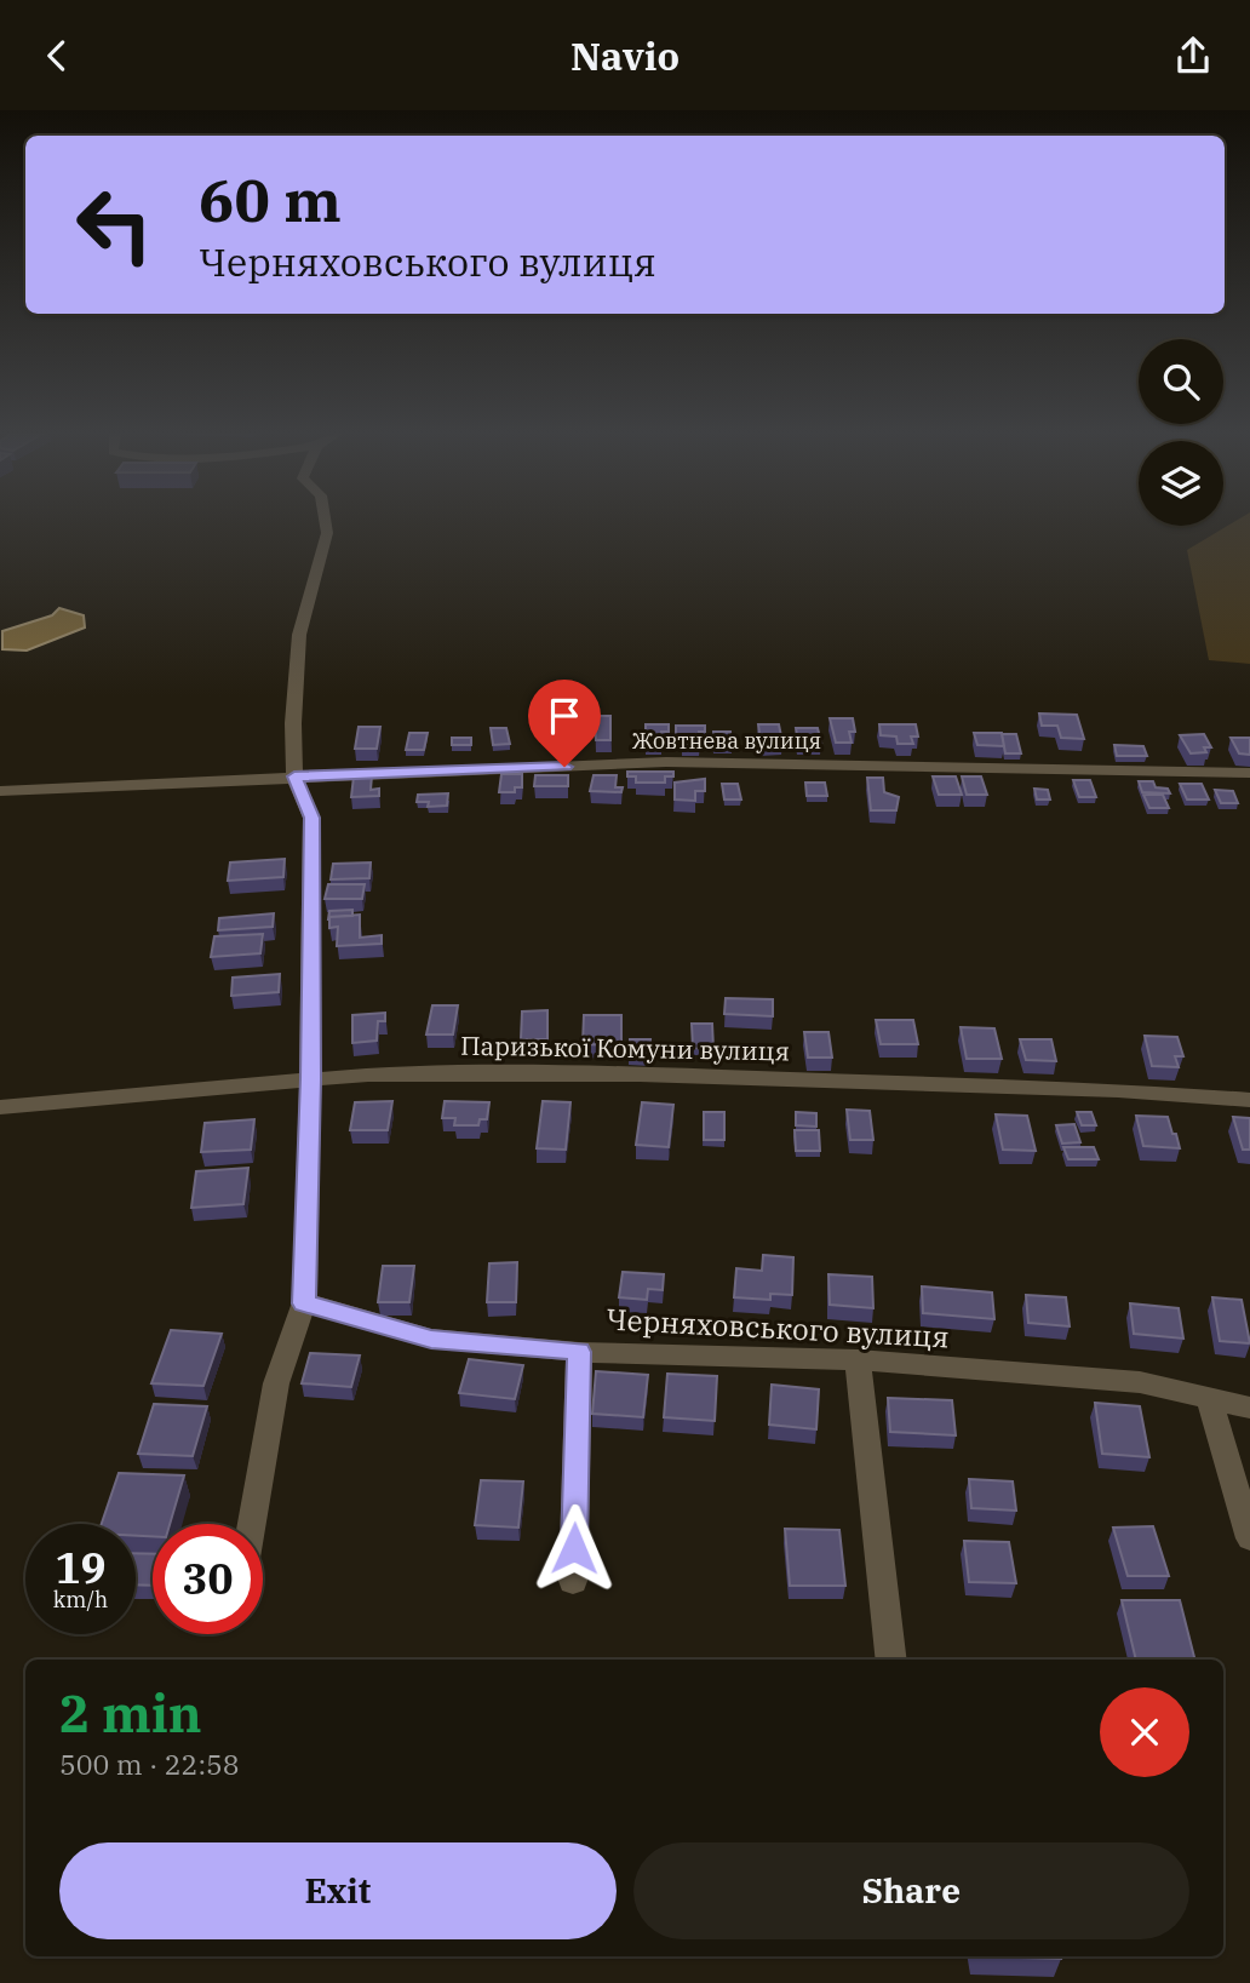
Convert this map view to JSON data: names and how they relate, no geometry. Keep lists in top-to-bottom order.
{
  "streets": {
    "street": ["Жовтнева вулиця", "Паризької Комуни вулиця", "Черняховського вулиця"]
  },
  "page": {
    "header": "Navio",
    "turn": ["60 m", "Черняховського вулиця"],
    "speed": "19 km/h",
    "limit": "30",
    "heading": ["2 min", "500 m · 22:58"],
    "buttons": ["Exit", "Share"]
  }
}
